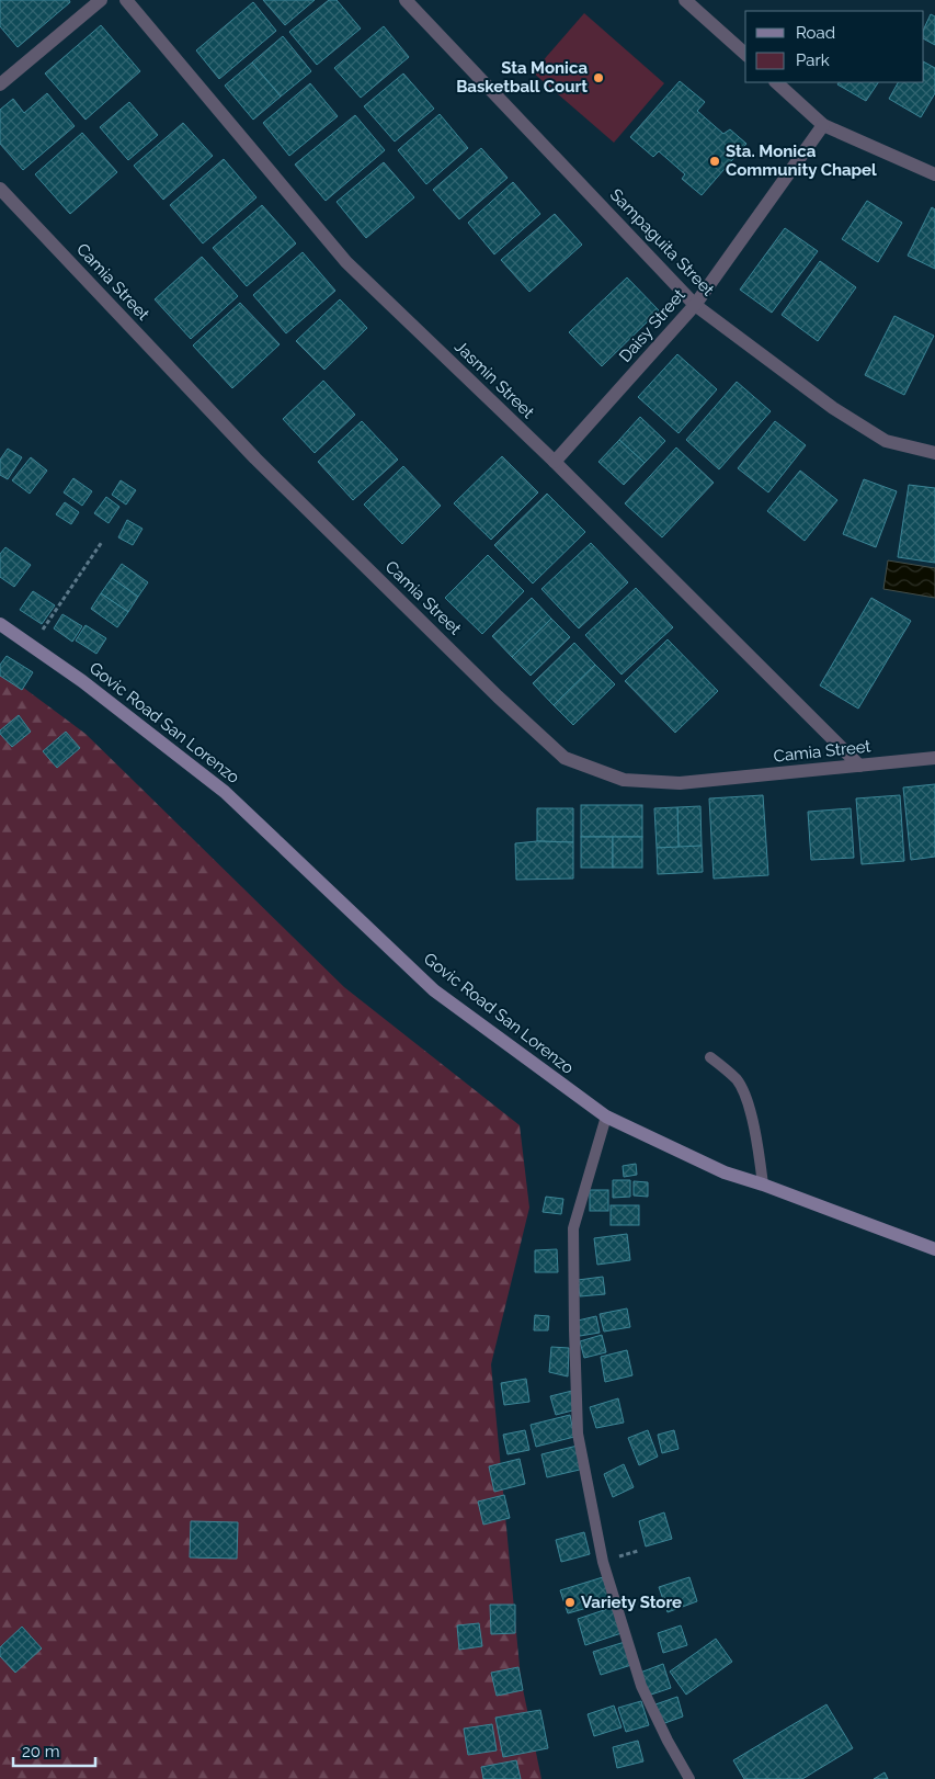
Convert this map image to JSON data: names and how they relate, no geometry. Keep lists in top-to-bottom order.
{
  "streets": {
    "main road": ["Govic Road San Lorenzo"],
    "street": [
      "Sampaguita Street",
      "Camia Street",
      "Daisy Street",
      "Jasmin Street"
    ]
  },
  "crossings": [
    ["Sampaguita Street", "Daisy Street"],
    ["Camia Street", "Jasmin Street"],
    ["Daisy Street", "Jasmin Street"]
  ],
  "places": ["Sta Monica Basketball Court", "Sta. Monica Community Chapel", "Variety Store"],
  "legend": ["Road", "Park"],
  "scale_bar": "20 m"
}
